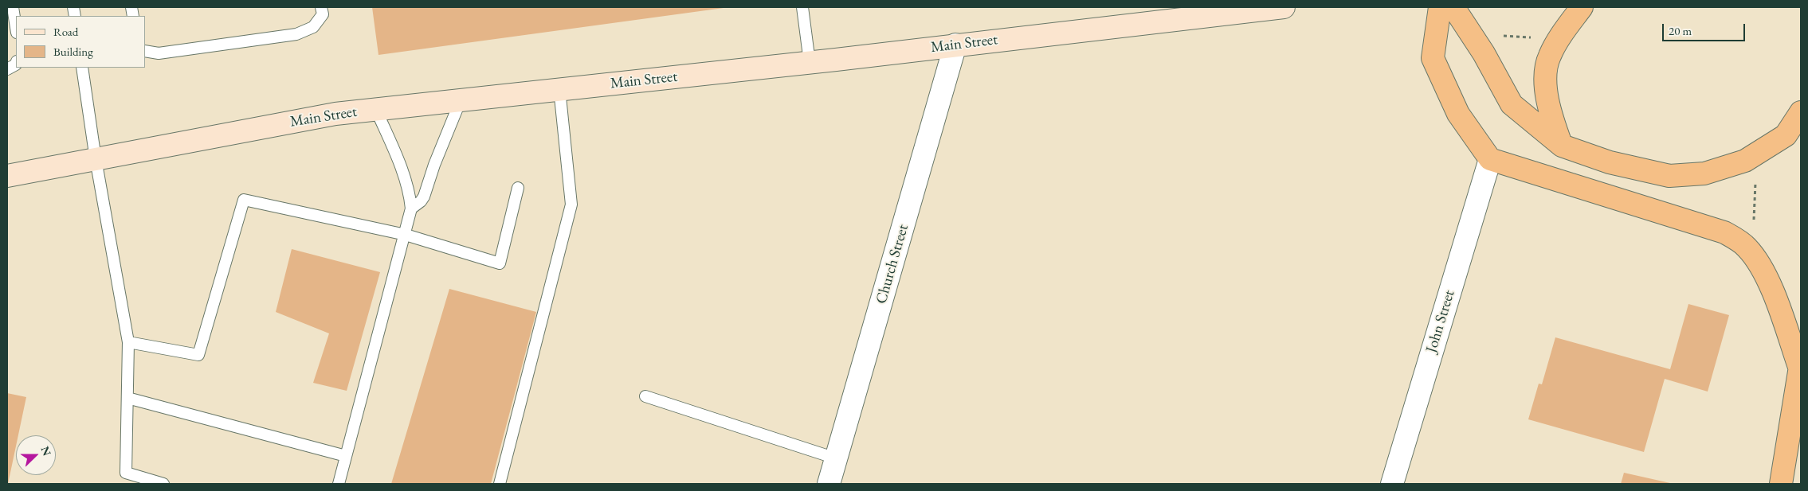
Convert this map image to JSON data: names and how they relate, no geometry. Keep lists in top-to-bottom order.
{
  "streets": {
    "main road": ["Main Street"],
    "street": ["Church Street", "John Street"]
  },
  "crossings": [
    ["Main Street", "Church Street"]
  ],
  "legend": ["Road", "Building"],
  "scale_bar": "20 m",
  "north": "right"
}
